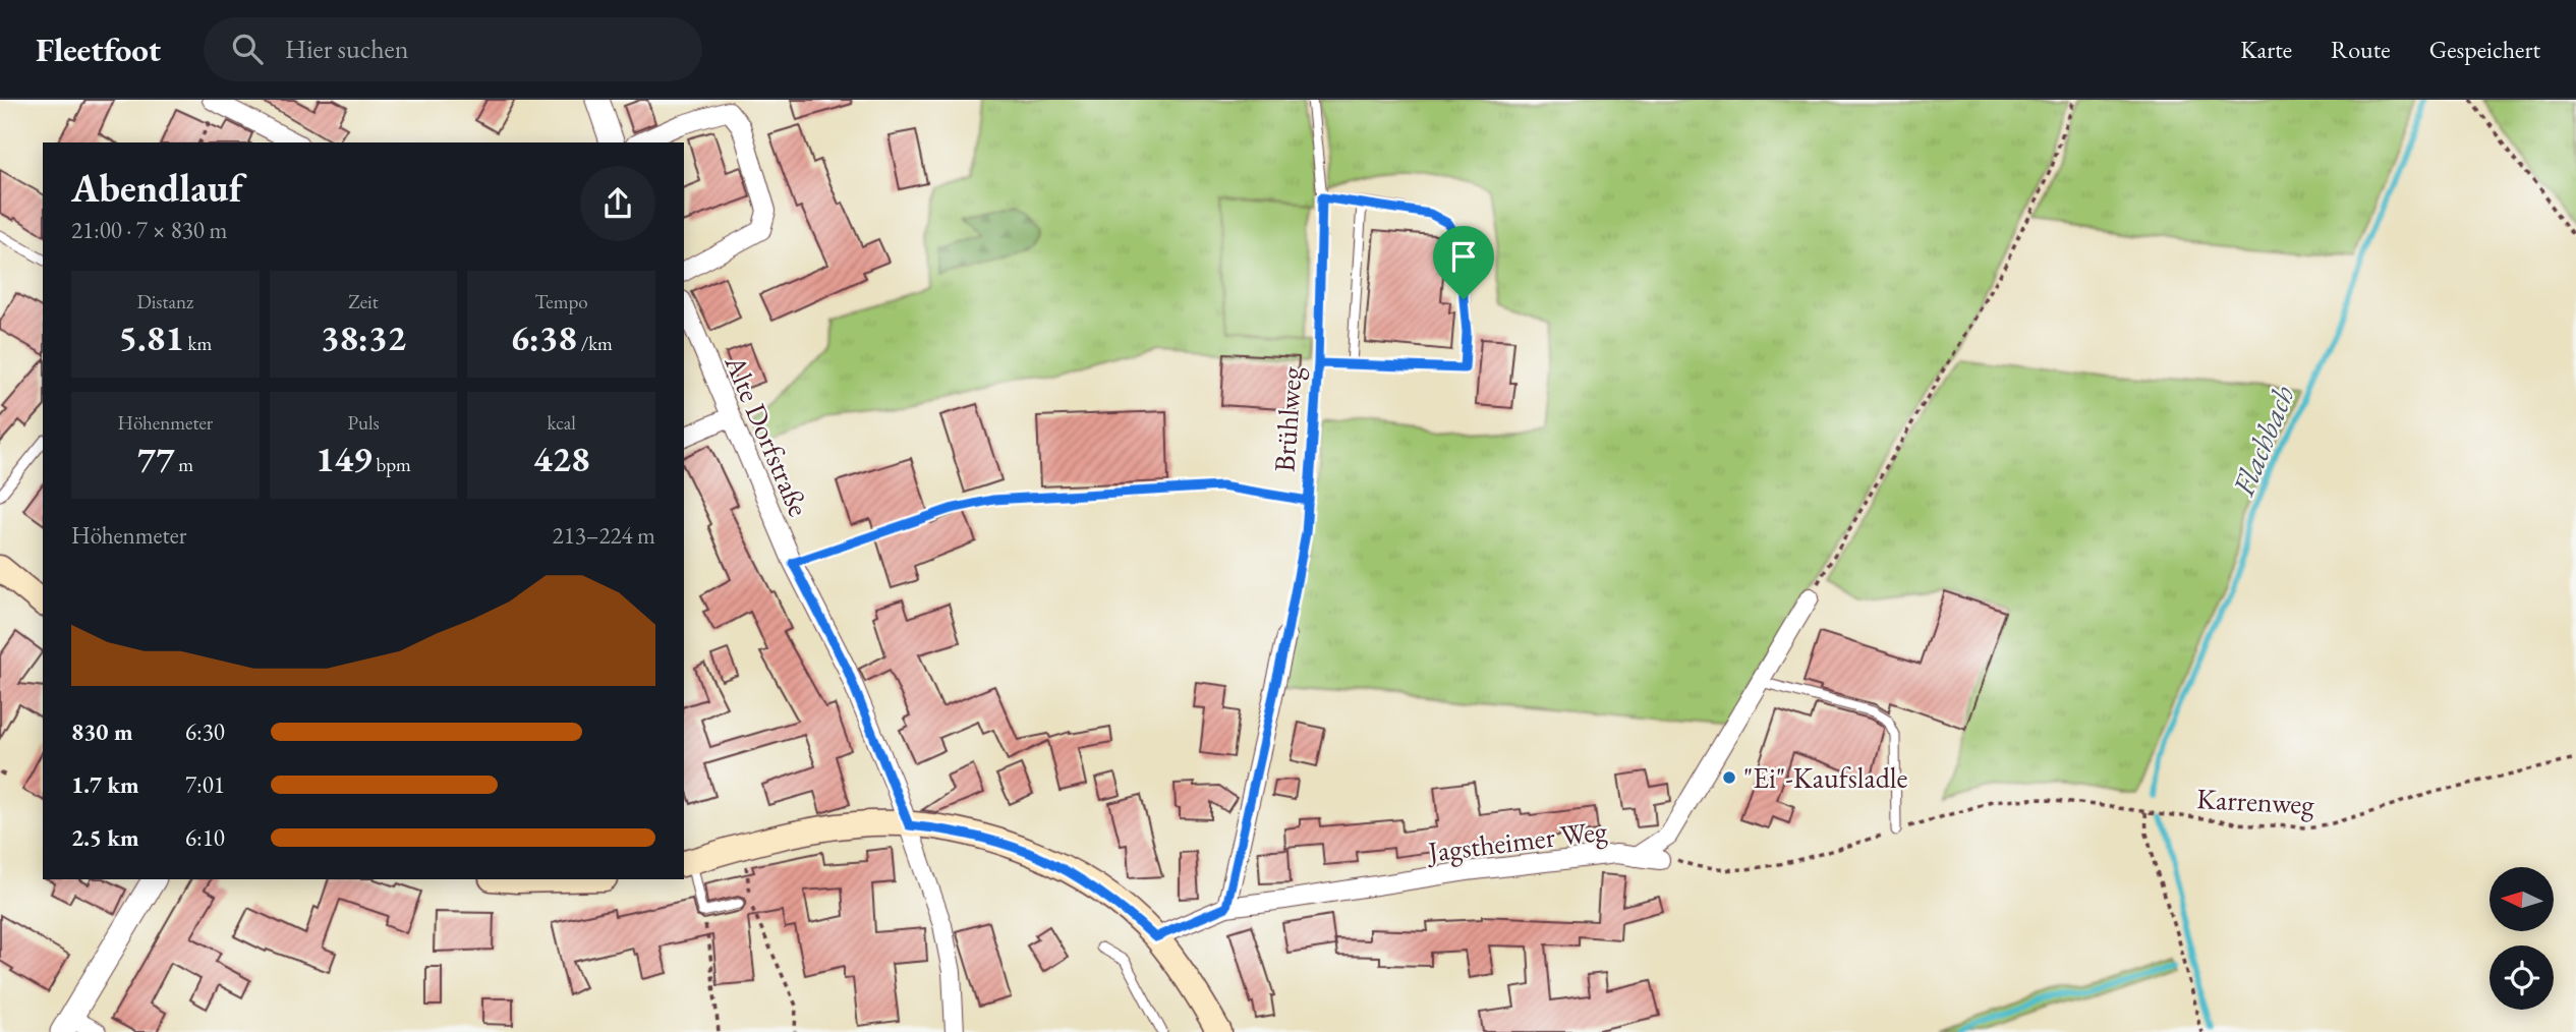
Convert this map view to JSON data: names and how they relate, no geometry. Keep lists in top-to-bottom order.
{
  "streets": {
    "street": ["Brühlweg", "Alte Dorfstraße", "Jagstheimer Weg"],
    "path": ["Karrenweg"]
  },
  "crossings": [
    ["Brühlweg", "Jagstheimer Weg"]
  ],
  "water": ["Flachbach"],
  "places": ["\"Ei\"-Kaufsladle"],
  "north": "left",
  "page": {
    "header": "Fleetfoot",
    "search": "Hier suchen",
    "nav": ["Karte", "Route", "Gespeichert"],
    "heading": ["Abendlauf", "21:00 · 7 × 830 m"],
    "stats": [
      ["Distanz", "5.81 km"],
      ["Zeit", "38:32"],
      ["Tempo", "6:38 /km"],
      ["Höhenmeter", "77 m"],
      ["Puls", "149 bpm"],
      ["kcal", "428"]
    ],
    "chart": ["Höhenmeter", "213–224 m"],
    "list": [
      {
        "name": "830 m",
        "note": "6:30"
      },
      {
        "name": "1.7 km",
        "note": "7:01"
      },
      {
        "name": "2.5 km",
        "note": "6:10"
      }
    ]
  }
}
